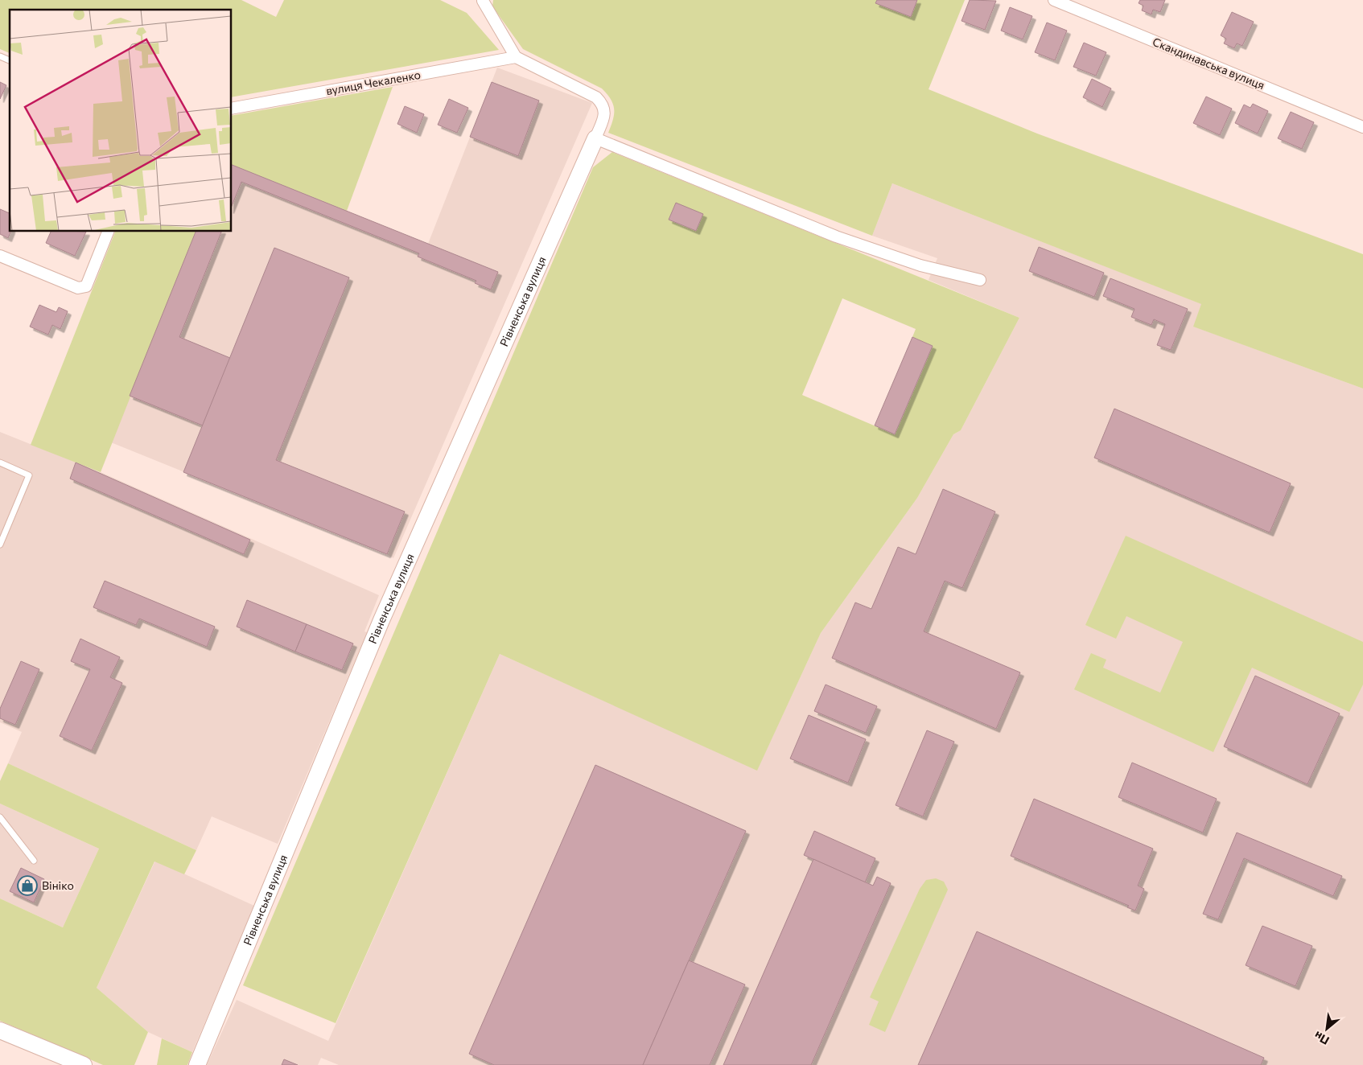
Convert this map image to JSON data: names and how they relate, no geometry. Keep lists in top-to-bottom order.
{
  "streets": {
    "street": ["Скандинавська вулиця", "вулиця Чекаленко", "Рівненська вулиця"]
  },
  "places": {
    "shop": ["Вініко"]
  },
  "north": "bottom left"
}
